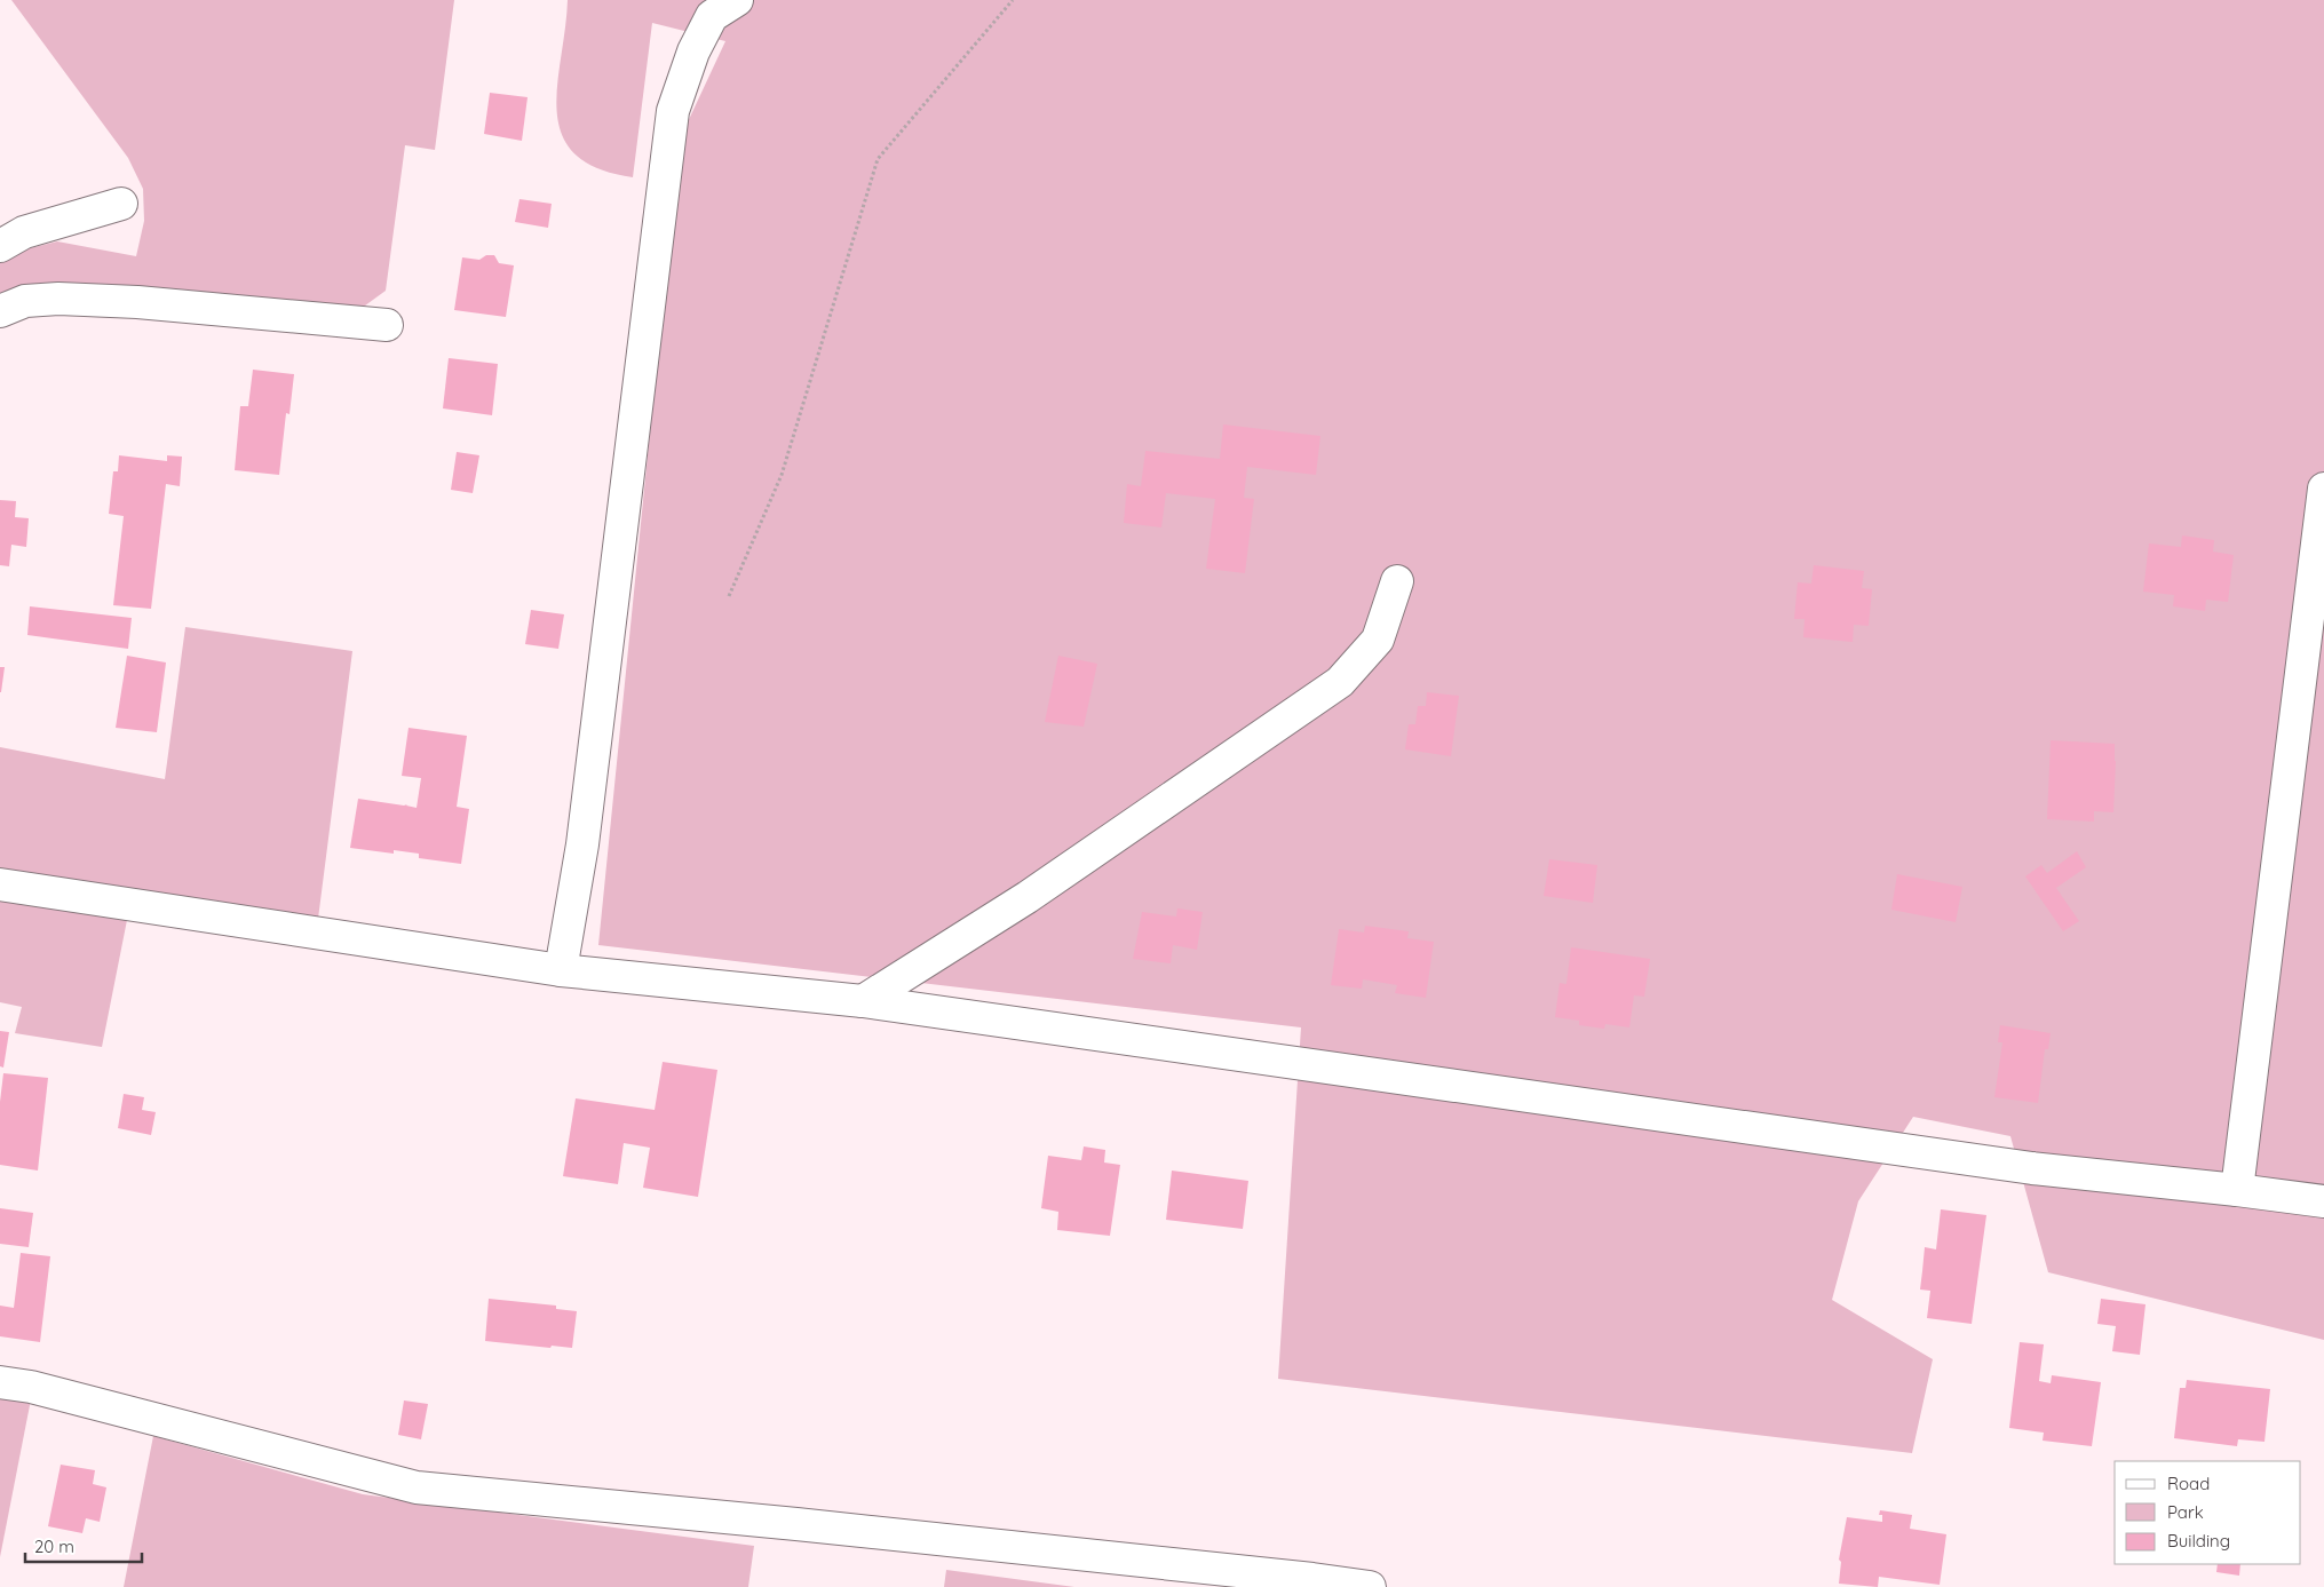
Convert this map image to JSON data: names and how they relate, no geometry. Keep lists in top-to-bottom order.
{
  "legend": ["Road", "Park", "Building"],
  "scale_bar": "20 m"
}
